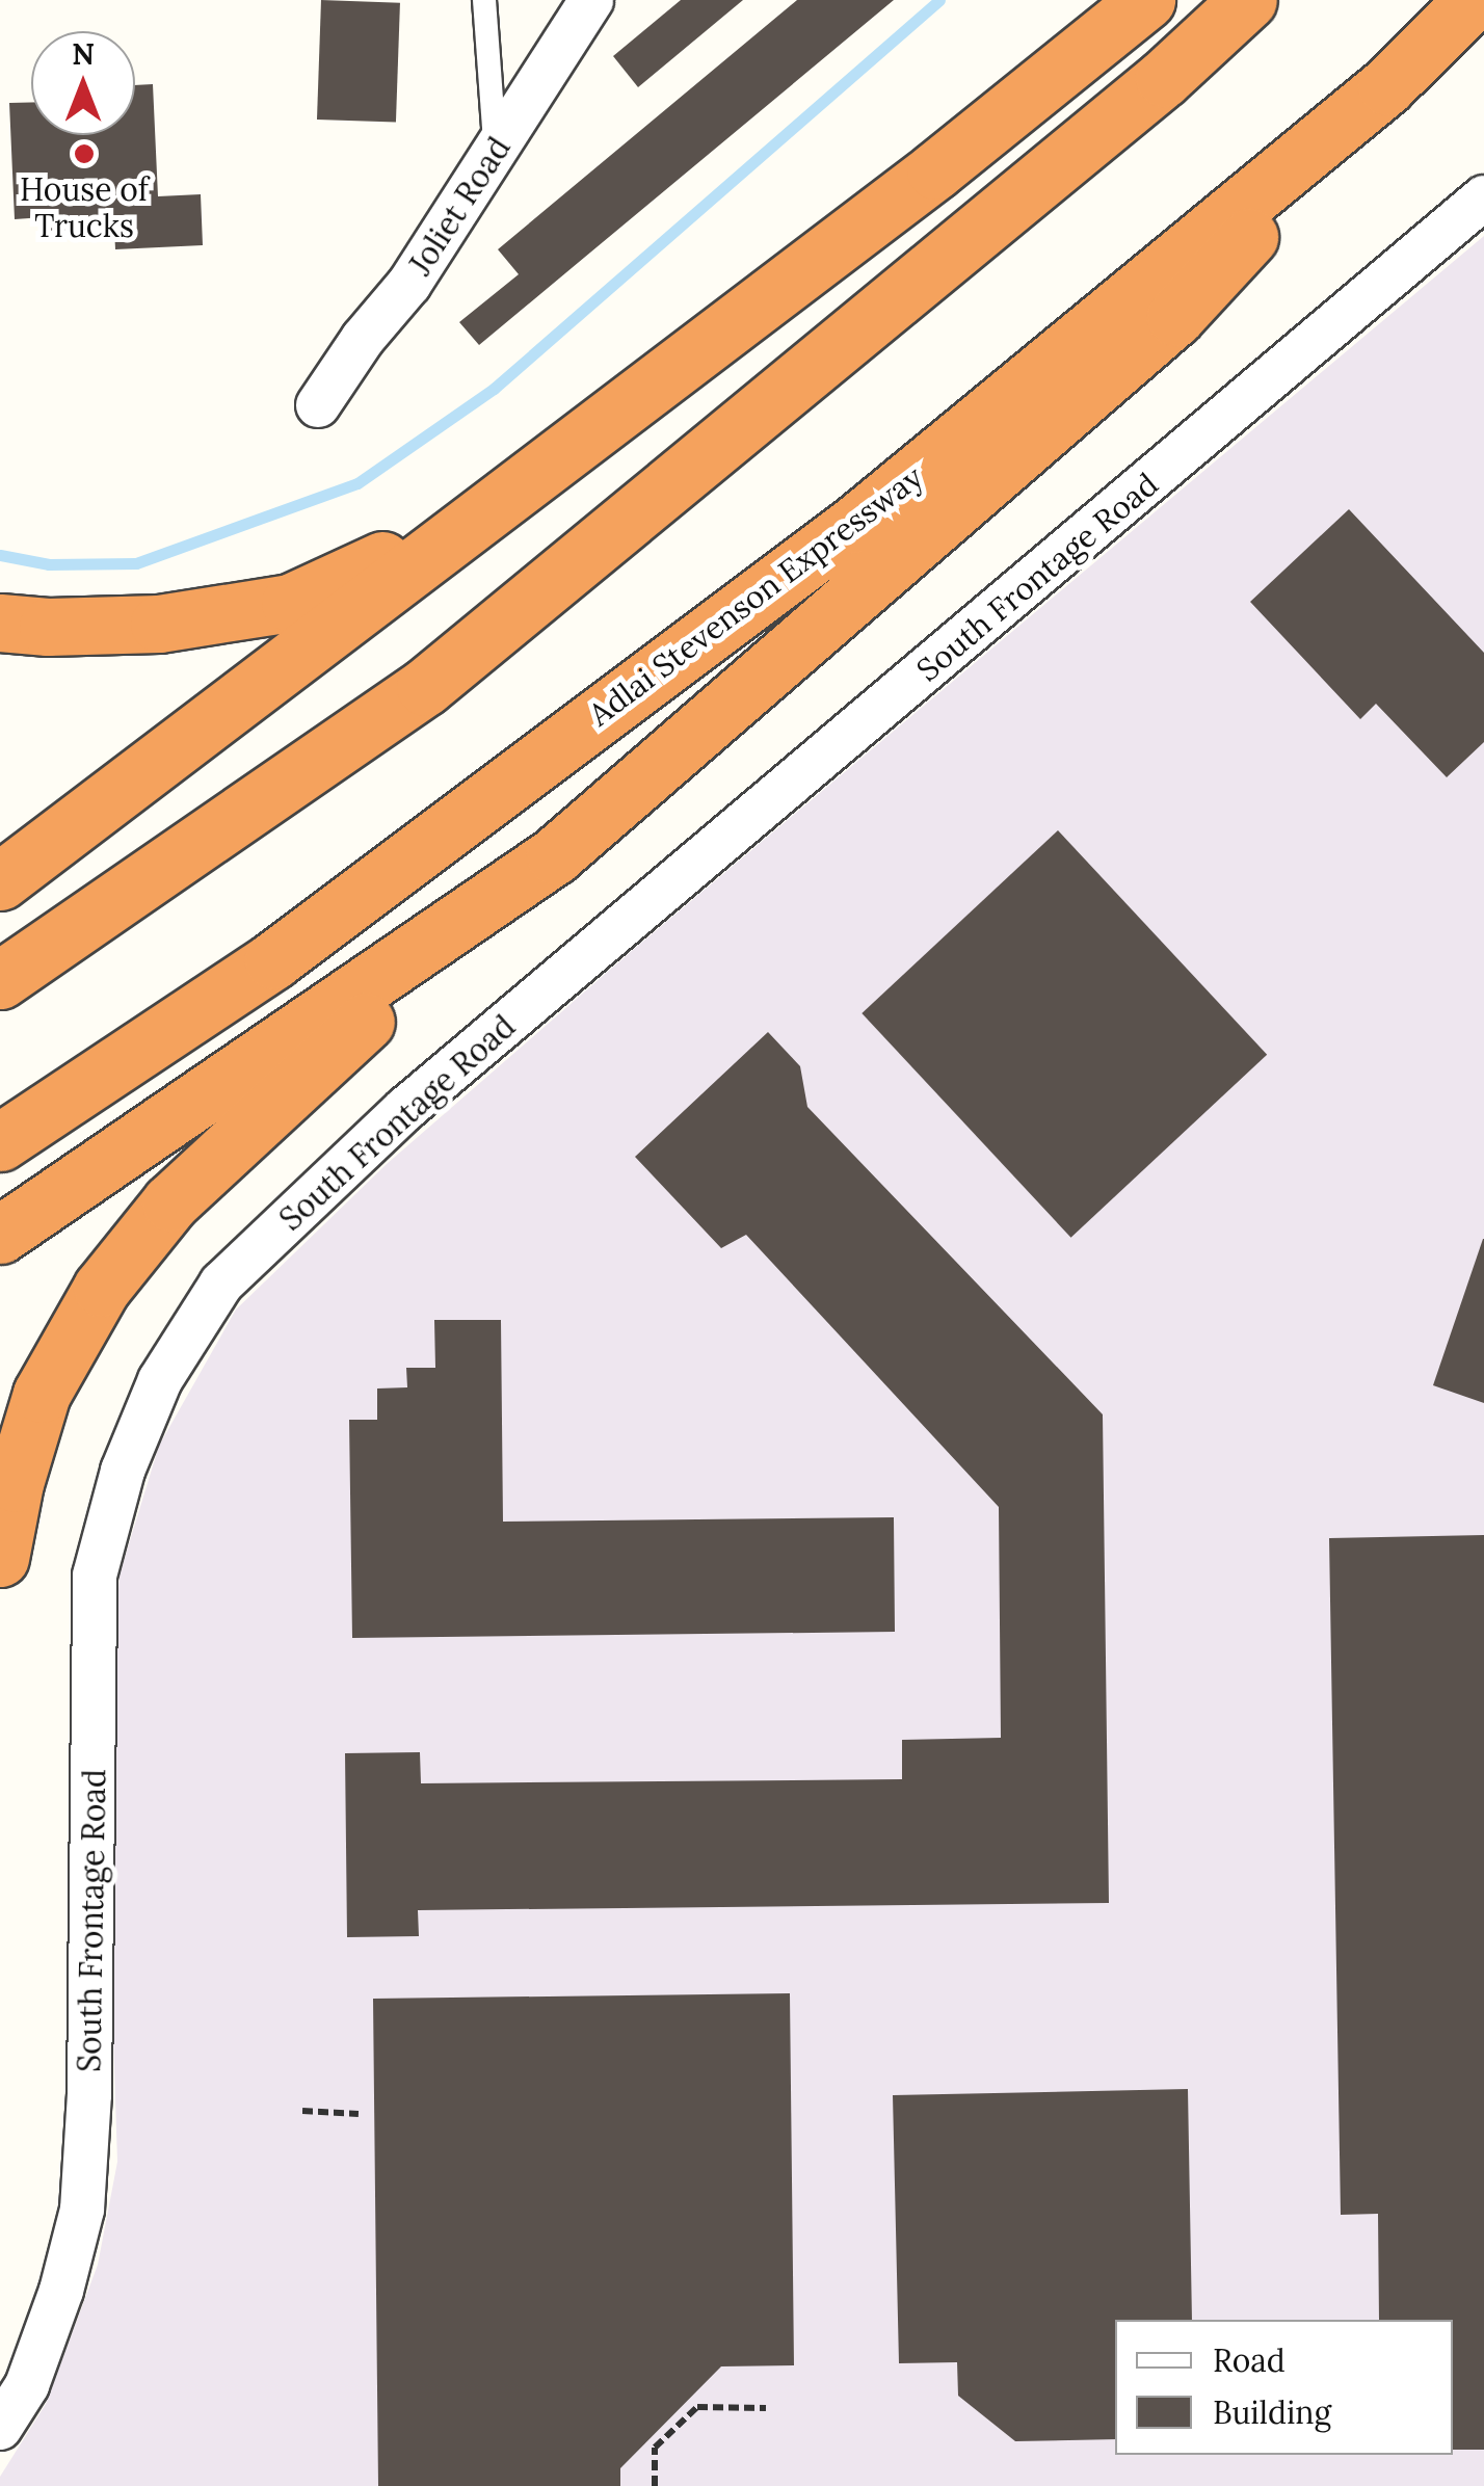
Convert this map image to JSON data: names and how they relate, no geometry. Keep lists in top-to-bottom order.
{
  "streets": {
    "highway": ["Adlai Stevenson Expressway"],
    "street": ["Joliet Road", "South Frontage Road"]
  },
  "places": ["House of Trucks"],
  "legend": ["Road", "Building"],
  "north": "top"
}
